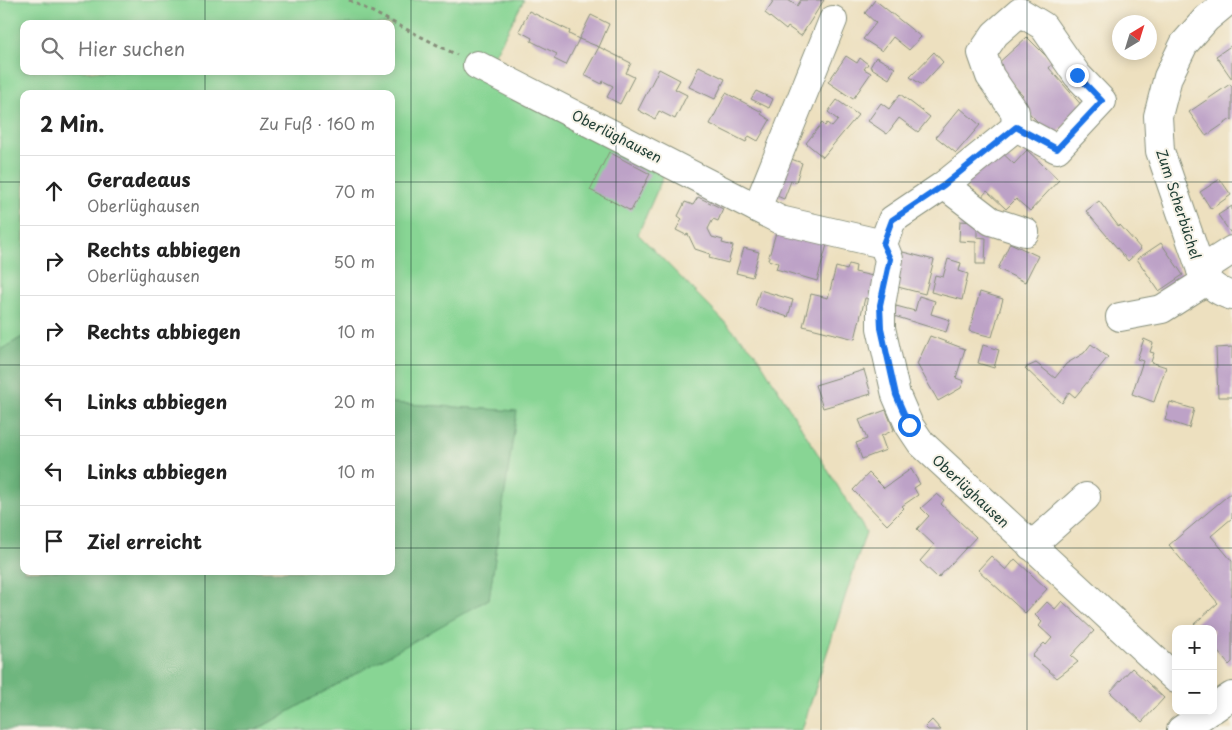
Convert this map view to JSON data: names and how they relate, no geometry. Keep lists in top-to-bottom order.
{
  "streets": {
    "street": ["Oberlüghausen", "Zum Scherbüchel"]
  },
  "north": "top right",
  "page": {
    "search": "Hier suchen",
    "heading": ["2 Min.", "Zu Fuß · 160 m"],
    "list": [
      ["Geradeaus", "Oberlüghausen", "70 m"],
      ["Rechts abbiegen", "Oberlüghausen", "50 m"],
      ["Rechts abbiegen", "10 m"],
      ["Links abbiegen", "20 m"],
      ["Links abbiegen", "10 m"],
      "Ziel erreicht"
    ],
    "map_buttons": ["+", "−"]
  }
}
